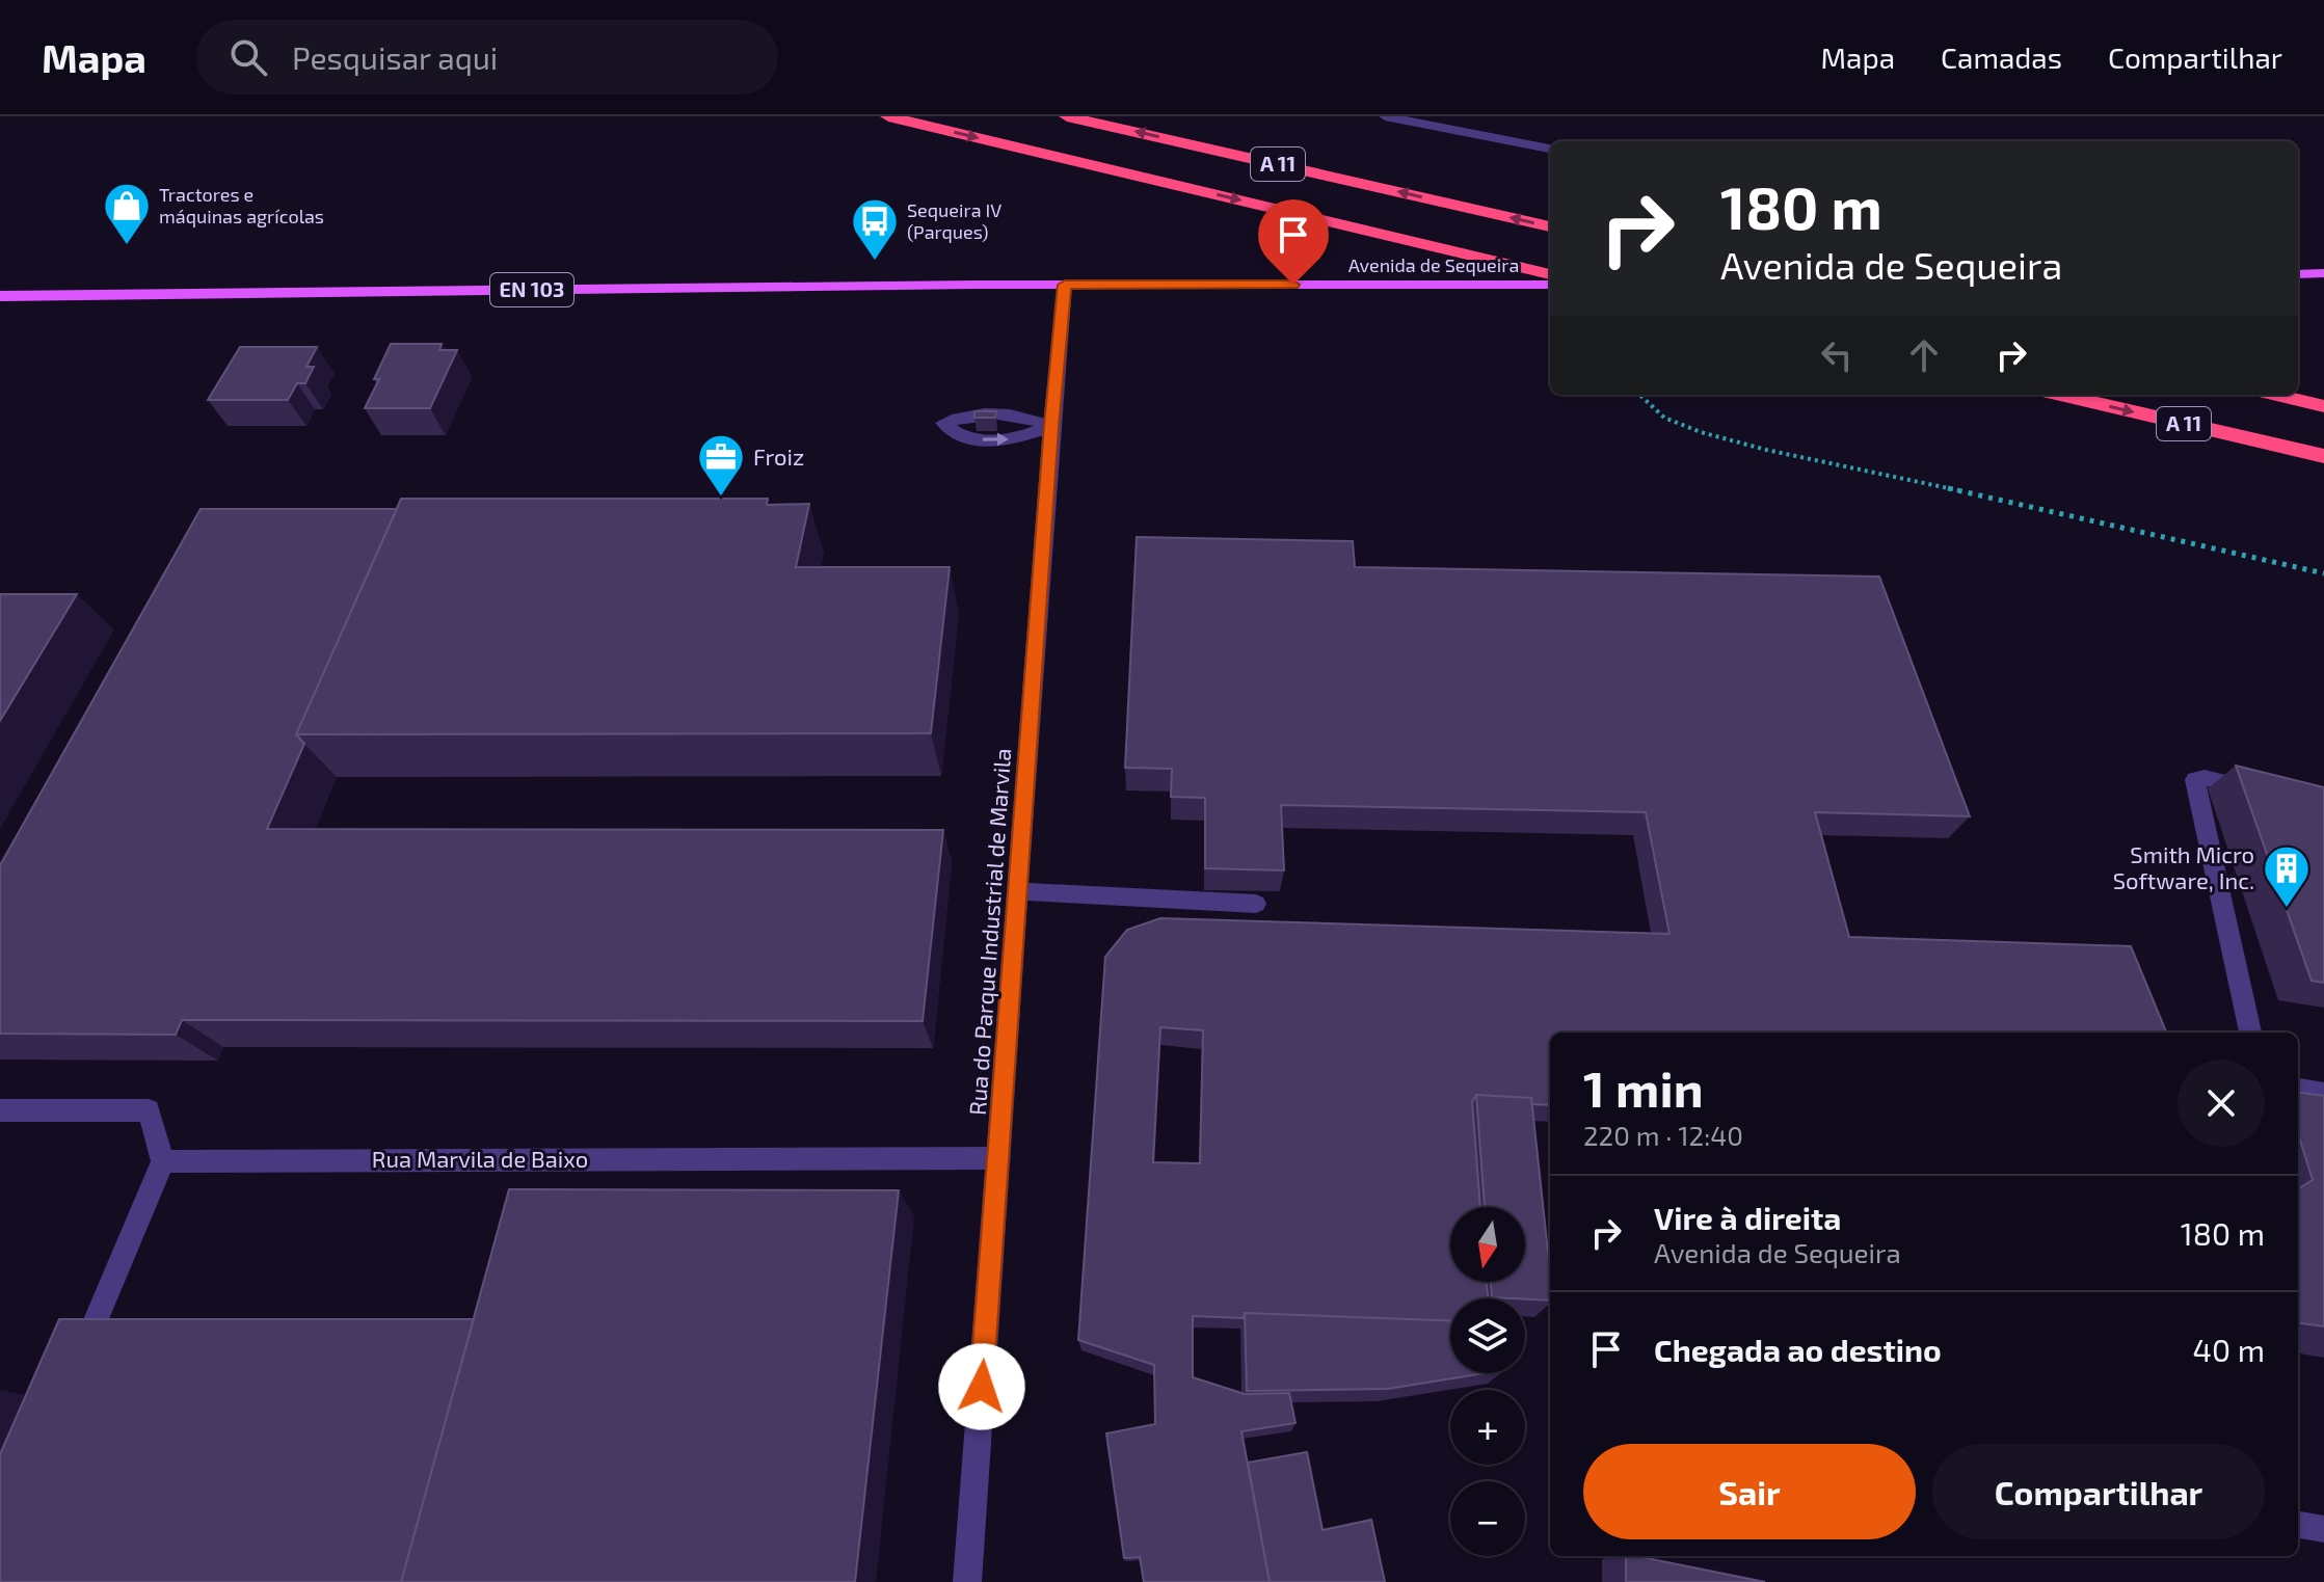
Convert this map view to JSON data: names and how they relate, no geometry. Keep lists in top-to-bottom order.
{
  "streets": {
    "highway": ["A 11"],
    "main road": ["Avenida de Sequeira", "EN 103"],
    "street": ["Rua do Parque Industrial de Marvila", "Rua Marvila de Baixo"]
  },
  "crossings": [
    ["Avenida de Sequeira", "EN 103"],
    ["Avenida de Sequeira", "Rua do Parque Industrial de Marvila"],
    ["EN 103", "Rua do Parque Industrial de Marvila"],
    ["Rua do Parque Industrial de Marvila", "Rua Marvila de Baixo"]
  ],
  "places": {
    "shop": ["Tractores e máquinas agrícolas"],
    "bus stop": ["Sequeira IV (Parques)"],
    "office": ["Froiz"],
    "building": ["Smith Micro Software, Inc."]
  },
  "north": "bottom",
  "page": {
    "header": "Mapa",
    "search": "Pesquisar aqui",
    "nav": ["Mapa", "Camadas", "Compartilhar"],
    "turn": ["180 m", "Avenida de Sequeira"],
    "heading": ["1 min", "220 m · 12:40"],
    "list": [
      {
        "name": "Vire à direita",
        "note": "Avenida de Sequeira",
        "value": "180 m"
      },
      {
        "name": "Chegada ao destino",
        "value": "40 m"
      }
    ],
    "map_buttons": ["+", "−"],
    "buttons": ["Sair", "Compartilhar"]
  }
}
